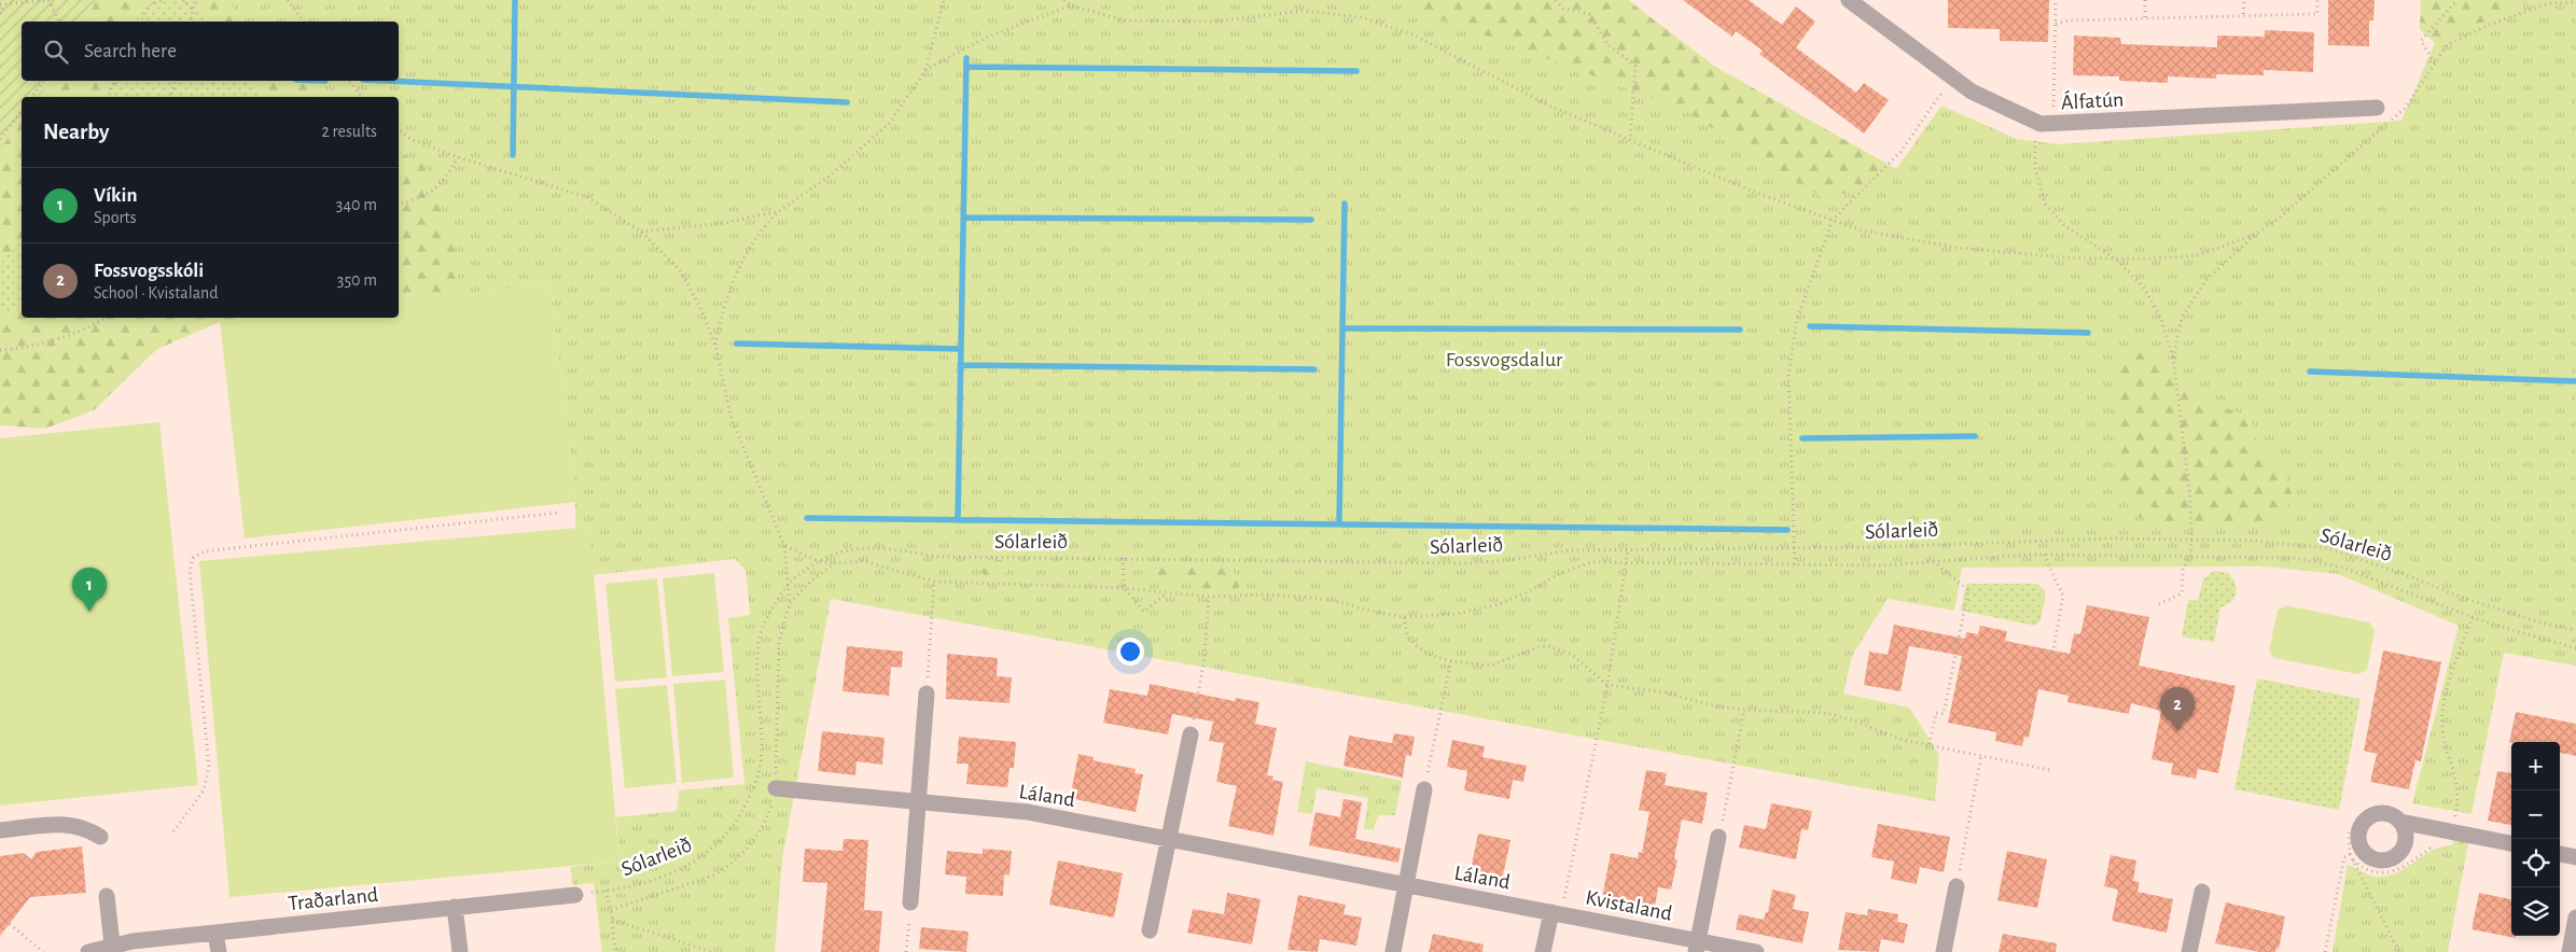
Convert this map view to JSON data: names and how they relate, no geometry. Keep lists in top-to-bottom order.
{
  "streets": {
    "street": [
      "Álfatún",
      "Láland",
      "Traðarland",
      "Kvistaland"
    ],
    "path": ["Sólarleið"]
  },
  "crossings": [
    ["Sólarleið", "Láland"],
    ["Sólarleið", "Traðarland"],
    ["Láland", "Kvistaland"]
  ],
  "parks": ["Fossvogsdalur"],
  "page": {
    "search": "Search here",
    "heading": ["Nearby", "2 results"],
    "list": [
      {
        "mark": "1",
        "name": "Víkin",
        "note": "Sports",
        "value": "340 m"
      },
      {
        "mark": "2",
        "name": "Fossvogsskóli",
        "note": "School · Kvistaland",
        "value": "350 m"
      }
    ],
    "pins": ["1", "2"],
    "map_buttons": ["+", "−"]
  }
}
